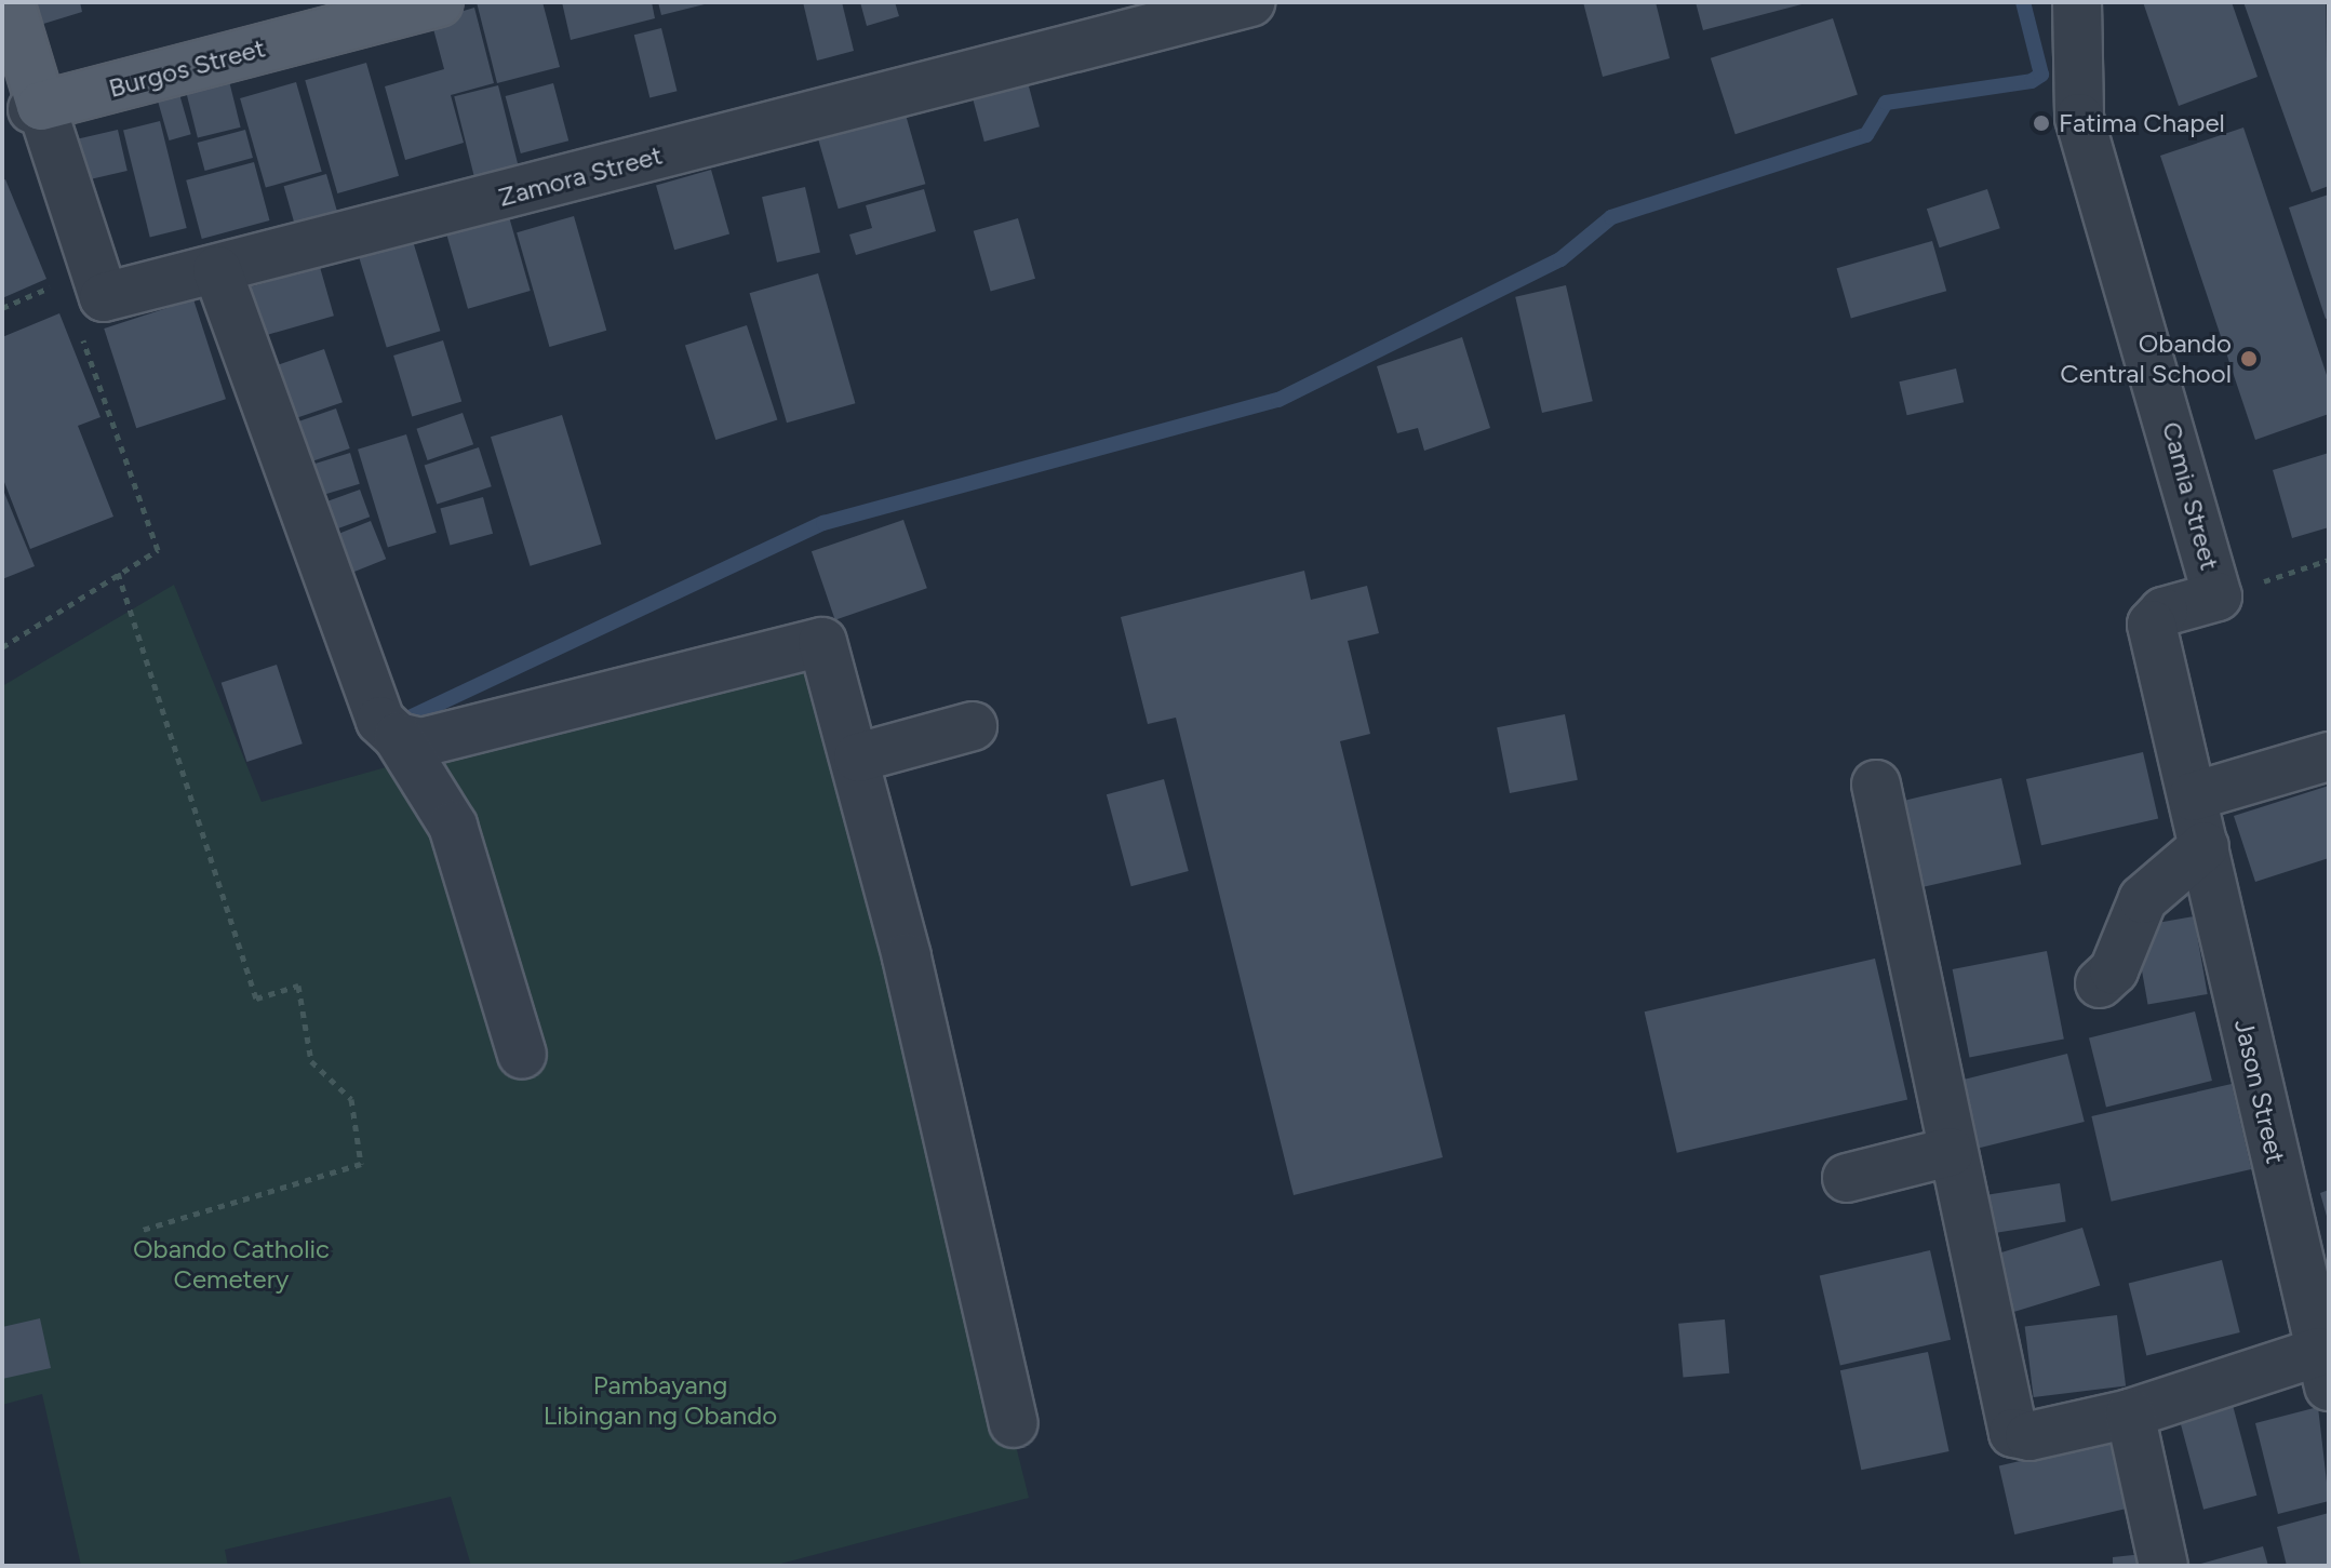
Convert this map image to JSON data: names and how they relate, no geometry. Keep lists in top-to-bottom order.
{
  "streets": {
    "main road": ["Burgos Street"],
    "street": ["Zamora Street", "Camia Street", "Jason Street"]
  },
  "crossings": [
    ["Burgos Street", "Zamora Street"],
    ["Camia Street", "Jason Street"]
  ],
  "parks": ["Obando Catholic Cemetery", "Pambayang Libingan ng Obando"],
  "places": ["Fatima Chapel", "Obando Central School"]
}
